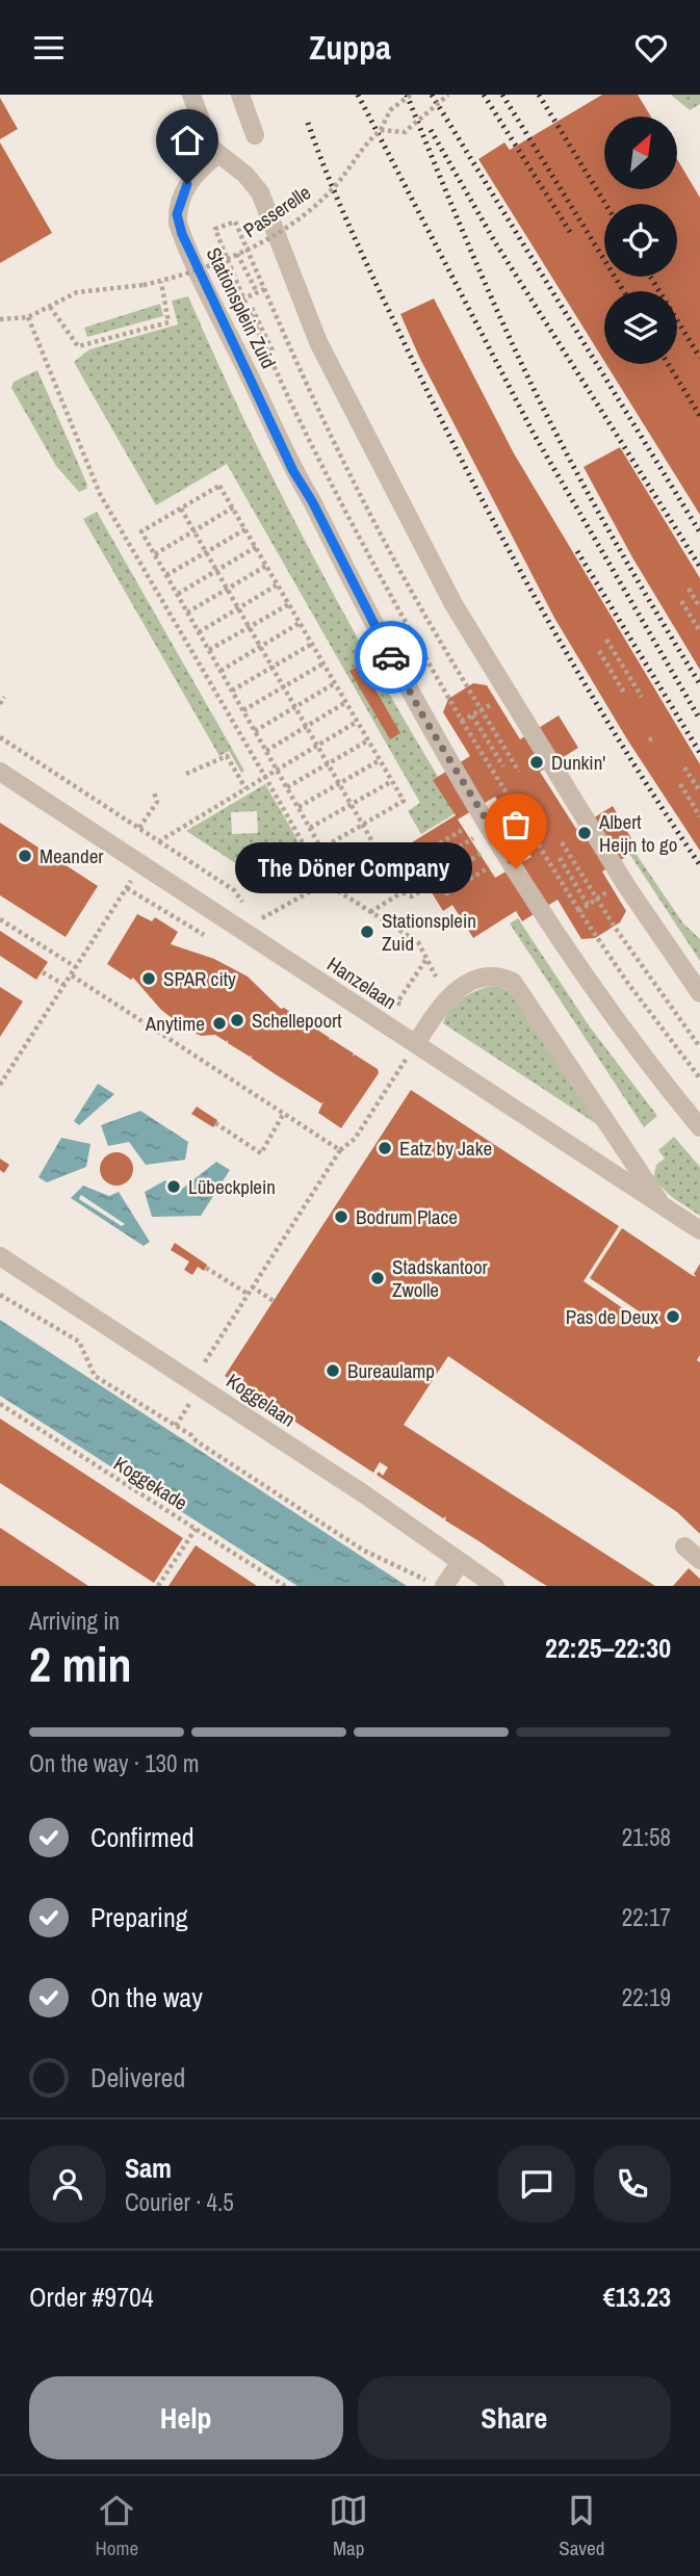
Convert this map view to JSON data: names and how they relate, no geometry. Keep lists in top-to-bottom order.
{
  "streets": {
    "street": ["Stationsplein Zuid", "Hanzelaan", "Koggelaan"],
    "path": ["Passerelle", "Koggekade"]
  },
  "places": [
    "Dunkin'",
    "Albert Heijn to go",
    "Meander",
    "The Döner Company",
    "Stationsplein Zuid",
    "SPAR city",
    "Schellepoort",
    "Anytime",
    "Eatz by Jake",
    "Lübeckplein",
    "Bodrum Place",
    "Stadskantoor Zwolle",
    "Pas de Deux",
    "Bureaulamp"
  ],
  "north": "top right",
  "page": {
    "header": "Zuppa",
    "bubble": "The Döner Company",
    "heading": ["2 min", "Arriving in", "22:25–22:30"],
    "panel": [
      "Sam",
      "Courier · 4.5",
      "Order #9704",
      "€13.23"
    ],
    "bar": "On the way · 130 m",
    "list": [
      ["Confirmed", "21:58"],
      ["Preparing", "22:17"],
      ["On the way", "22:19"],
      "Delivered"
    ],
    "buttons": ["Help", "Share"],
    "tabs": ["Home", "Map", "Saved"]
  }
}
